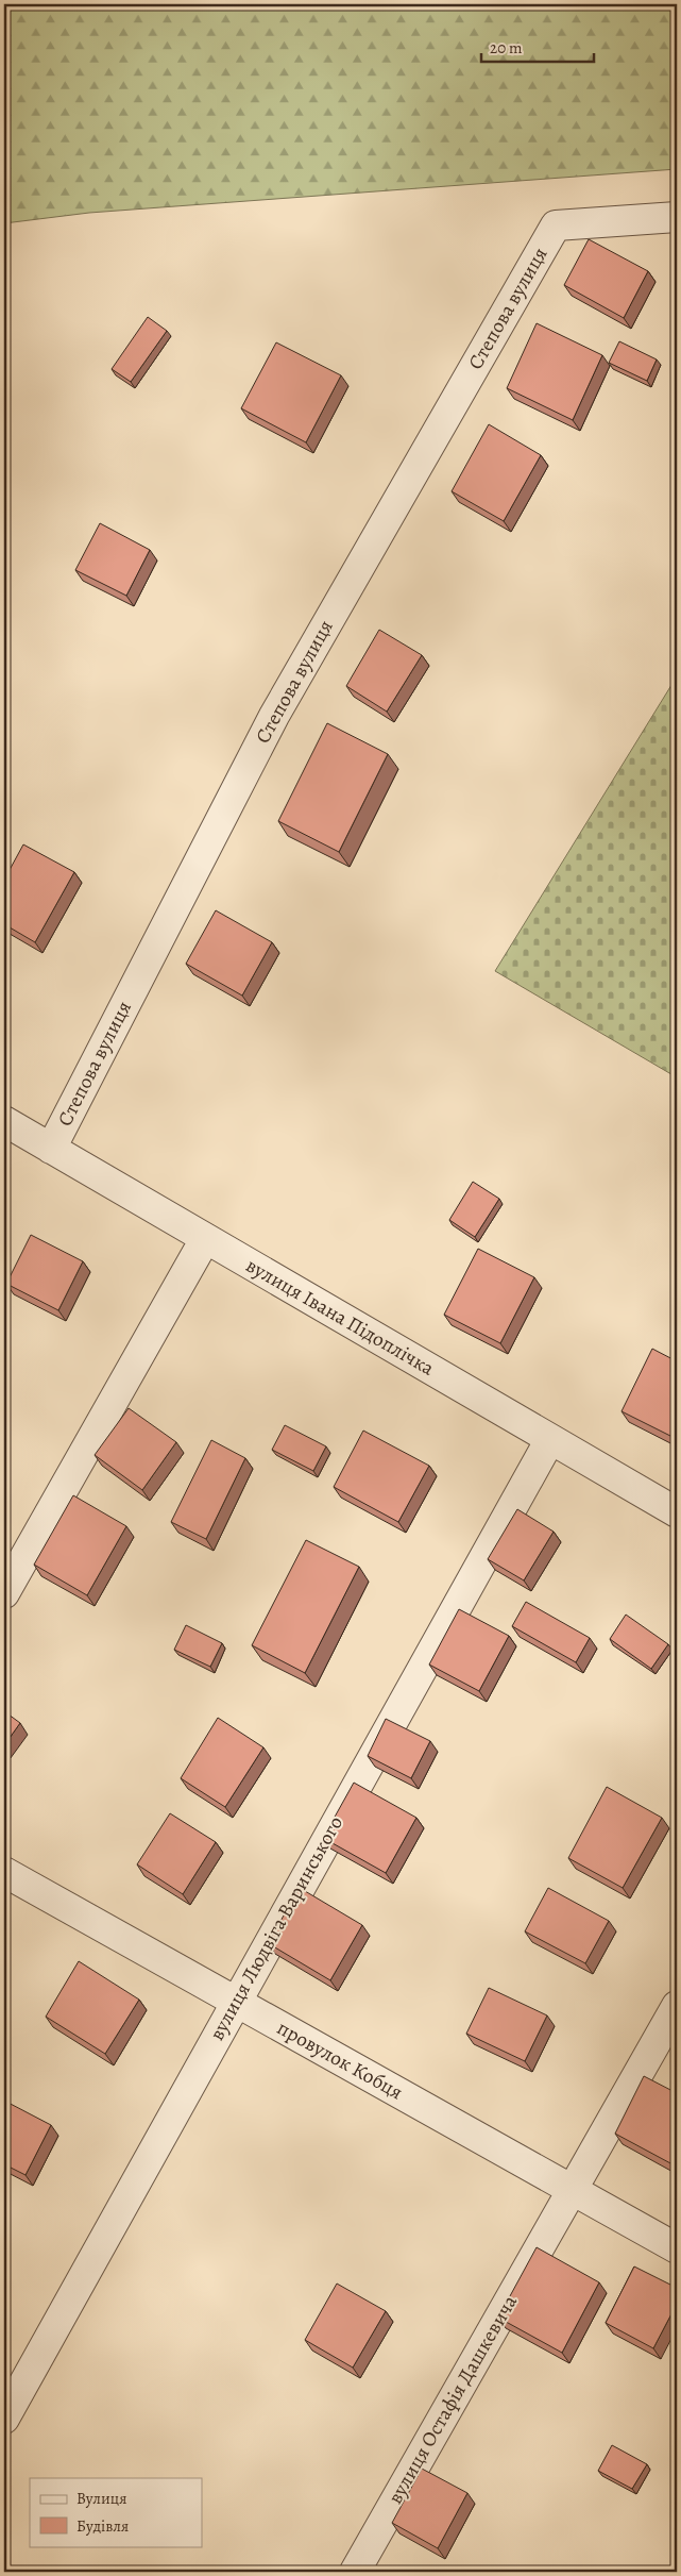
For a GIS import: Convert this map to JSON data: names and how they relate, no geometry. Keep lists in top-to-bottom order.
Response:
{
  "streets": {
    "street": [
      "Степова вулиця",
      "вулиця Івана Підоплічка",
      "вулиця Людвіга Варинського",
      "провулок Кобця",
      "вулиця Остафія Дашкевича"
    ]
  },
  "crossings": [
    ["Степова вулиця", "вулиця Івана Підоплічка"],
    ["вулиця Івана Підоплічка", "вулиця Людвіга Варинського"],
    ["вулиця Людвіга Варинського", "провулок Кобця"],
    ["провулок Кобця", "вулиця Остафія Дашкевича"]
  ],
  "legend": ["Вулиця", "Будівля"],
  "scale_bar": "20 m"
}
